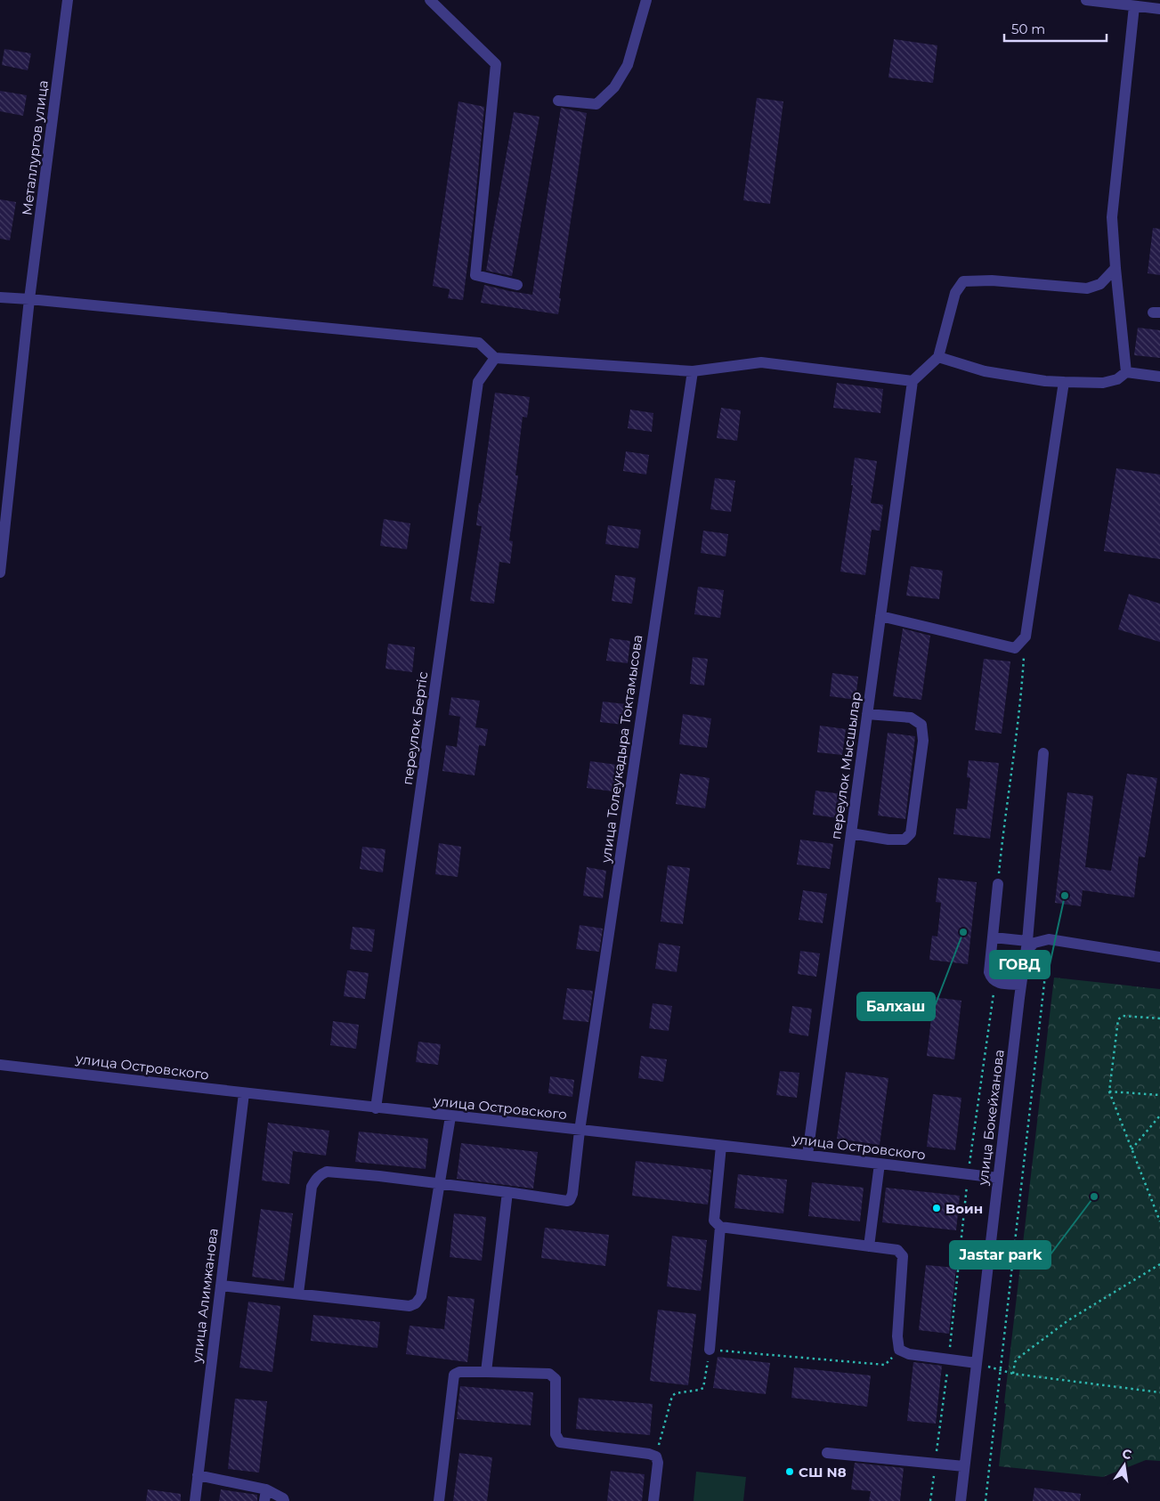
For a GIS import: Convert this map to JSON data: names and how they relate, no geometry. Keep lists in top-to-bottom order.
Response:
{
  "streets": {
    "street": [
      "Металлургов улица",
      "переулок Бертіс",
      "улица Толеукадыра Токтамысова",
      "переулок Мысшылар",
      "улица Островского",
      "улица Бокейханова",
      "улица Алимжанова"
    ]
  },
  "crossings": [
    ["переулок Бертіс", "улица Островского"],
    ["улица Толеукадыра Токтамысова", "улица Островского"],
    ["переулок Мысшылар", "улица Островского"],
    ["улица Островского", "улица Бокейханова"],
    ["улица Островского", "улица Алимжанова"]
  ],
  "places": [
    "ГОВД",
    "Балхаш",
    "Jastar park",
    "Воин",
    "СШ N8"
  ],
  "scale_bar": "50 m",
  "north": "top"
}
